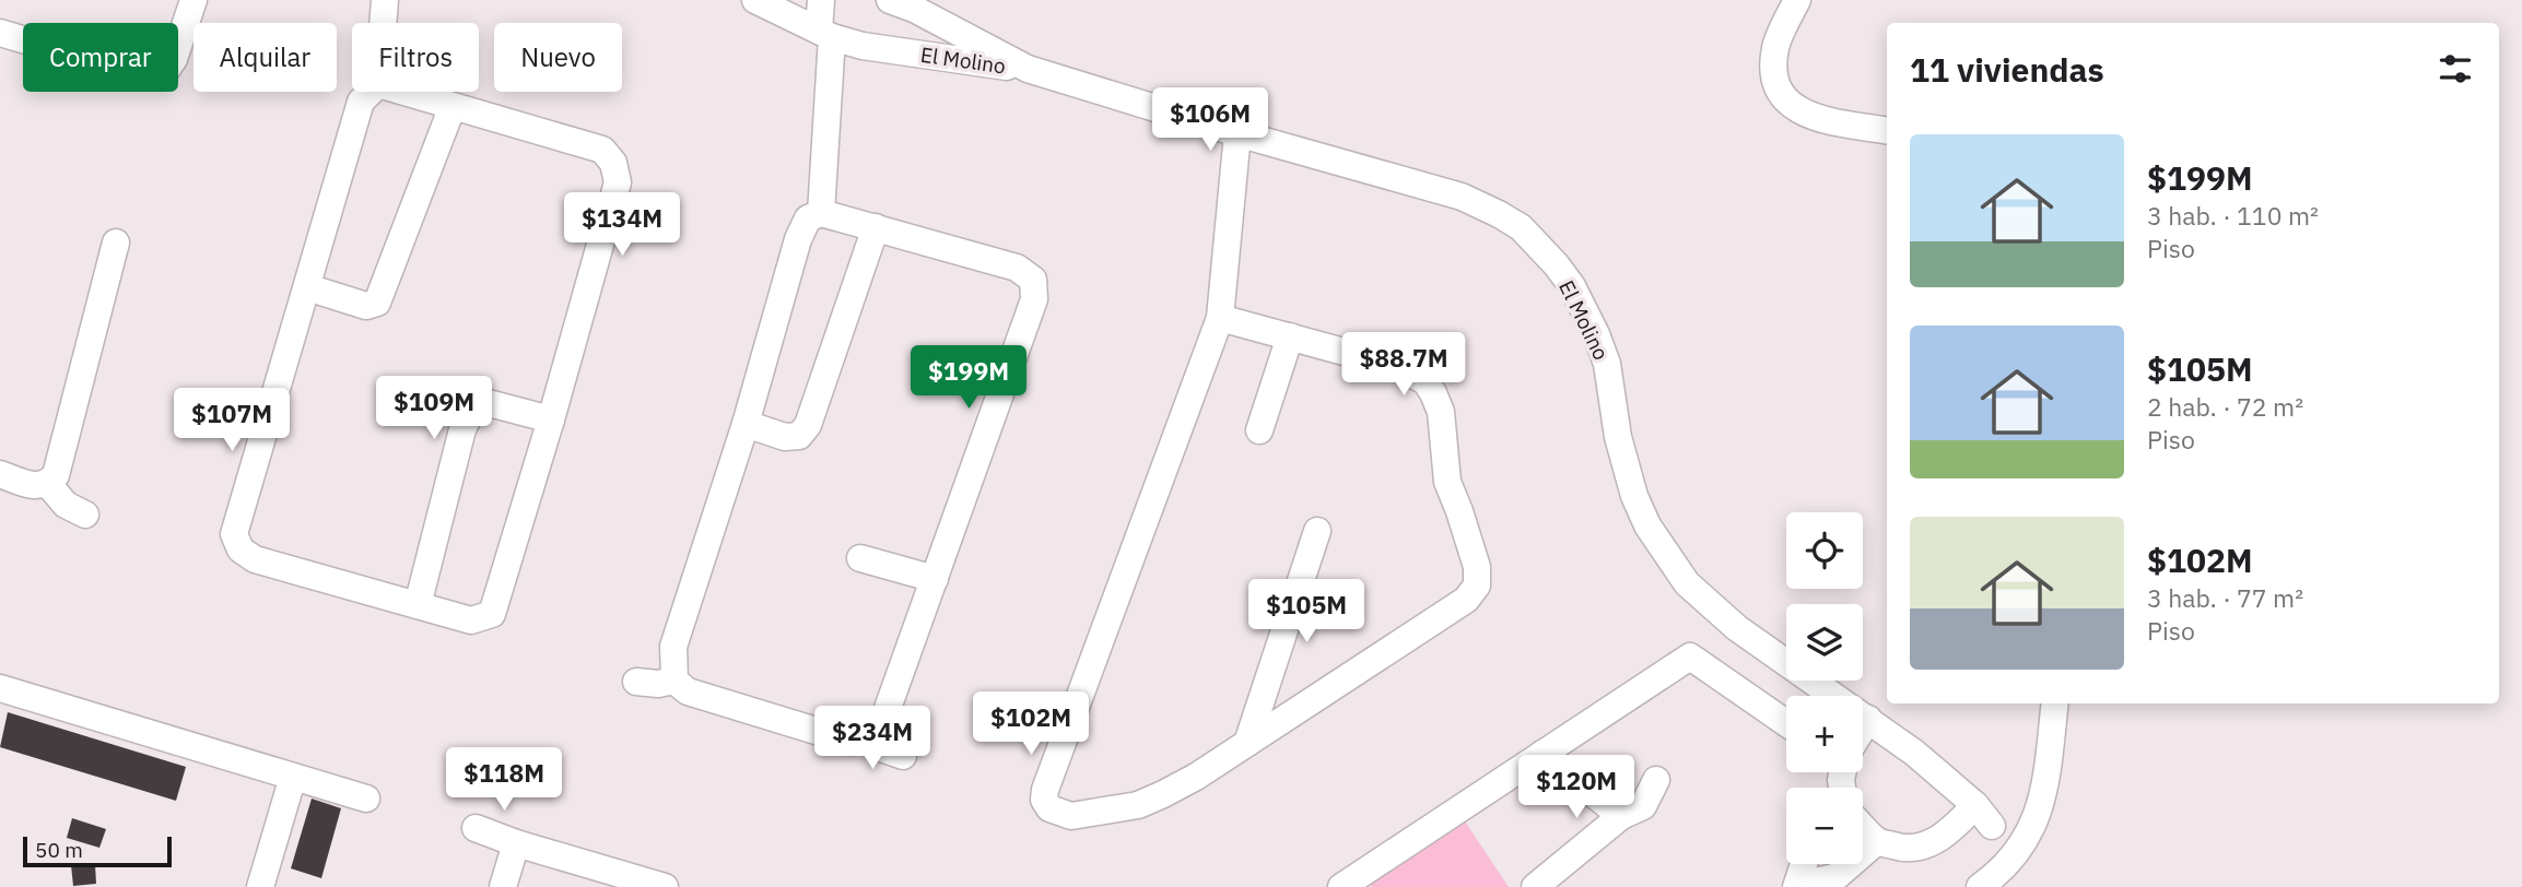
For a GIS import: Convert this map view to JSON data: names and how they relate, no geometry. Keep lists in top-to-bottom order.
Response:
{
  "streets": {
    "street": ["El Molino"]
  },
  "scale_bar": "50 m",
  "page": {
    "chip": [
      "Comprar",
      "Alquilar",
      "Filtros",
      "Nuevo"
    ],
    "heading": "11 viviendas",
    "price": [
      "$106M",
      "$134M",
      "$88.7M",
      "$199M",
      "$109M",
      "$107M",
      "$105M",
      "$102M",
      "$234M",
      "$118M",
      "$120M"
    ],
    "list": [
      {
        "name": "$199M",
        "note": "3 hab. · 110 m² · Piso"
      },
      {
        "name": "$105M",
        "note": "2 hab. · 72 m² · Piso"
      },
      {
        "name": "$102M",
        "note": "3 hab. · 77 m² · Piso"
      }
    ],
    "map_buttons": ["+", "−"],
    "scale": "50 m"
  }
}
